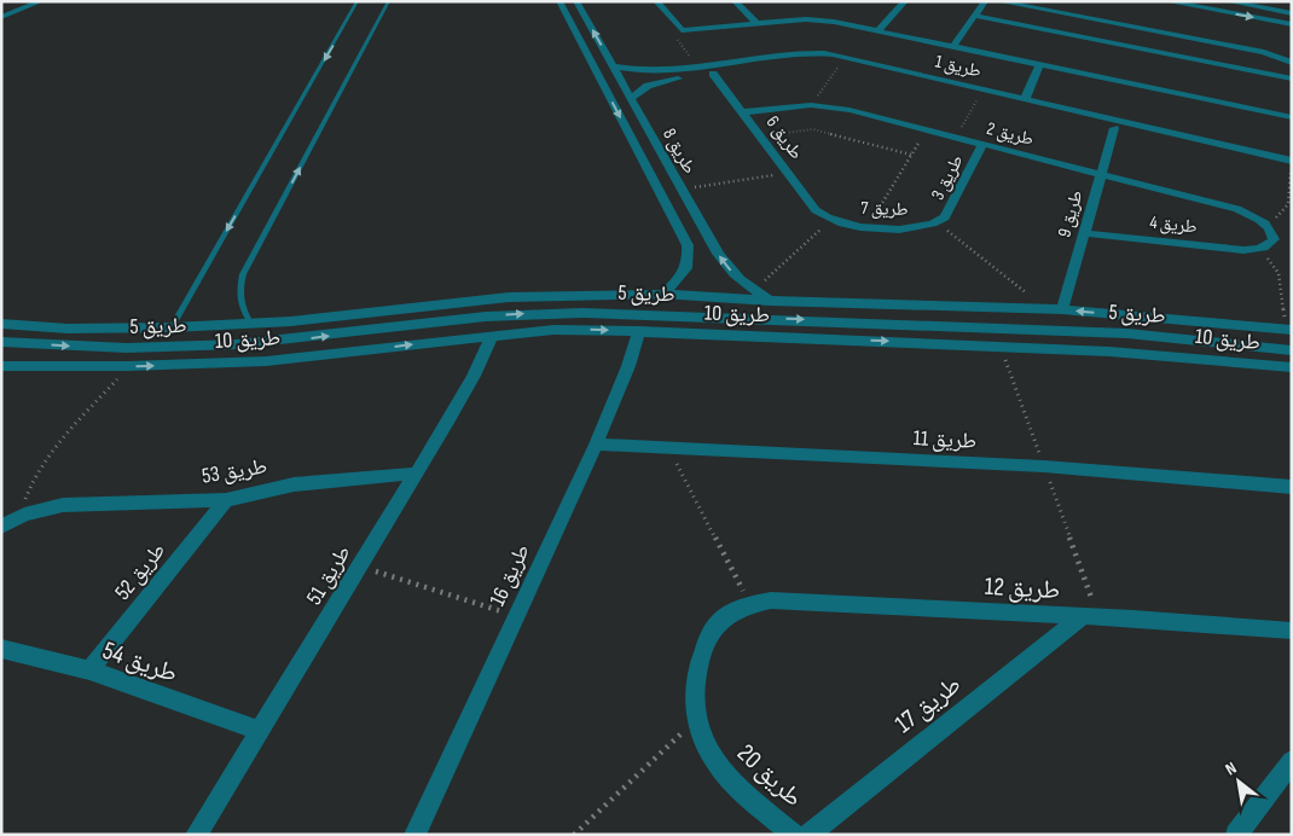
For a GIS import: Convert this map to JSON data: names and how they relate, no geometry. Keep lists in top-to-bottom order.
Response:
{
  "streets": {
    "street": [
      "طريق 1",
      "طريق 2",
      "طريق 6",
      "طريق 8",
      "طريق 3",
      "طريق 7",
      "طريق 9",
      "طريق 4",
      "طريق 5",
      "طريق 10",
      "طريق 11",
      "طريق 53",
      "طريق 52",
      "طريق 51",
      "طريق 16",
      "طريق 12",
      "طريق 54",
      "طريق 17",
      "طريق 20"
    ]
  },
  "crossings": [
    ["طريق 1", "طريق 6"],
    ["طريق 1", "طريق 8"],
    ["طريق 1", "طريق 9"],
    ["طريق 2", "طريق 6"],
    ["طريق 2", "طريق 3"],
    ["طريق 2", "طريق 9"],
    ["طريق 6", "طريق 7"],
    ["طريق 8", "طريق 5"],
    ["طريق 3", "طريق 7"],
    ["طريق 9", "طريق 4"],
    ["طريق 9", "طريق 5"],
    ["طريق 10", "طريق 51"],
    ["طريق 10", "طريق 16"],
    ["طريق 11", "طريق 16"],
    ["طريق 53", "طريق 52"],
    ["طريق 53", "طريق 51"],
    ["طريق 52", "طريق 54"],
    ["طريق 51", "طريق 54"],
    ["طريق 12", "طريق 17"],
    ["طريق 12", "طريق 20"]
  ],
  "one_way": ["طريق 10"],
  "north": "top left"
}
